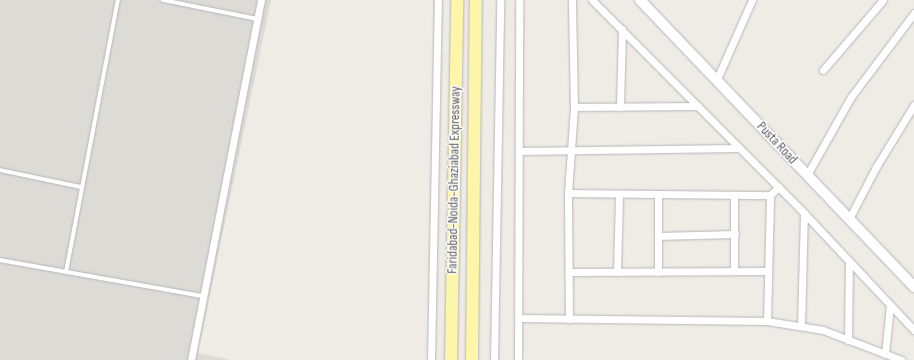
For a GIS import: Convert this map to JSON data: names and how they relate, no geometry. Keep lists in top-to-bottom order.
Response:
{
  "streets": {
    "main road": ["Faridabad-Noida-Ghaziabad Expressway"],
    "street": ["Pusta Road"]
  }
}
